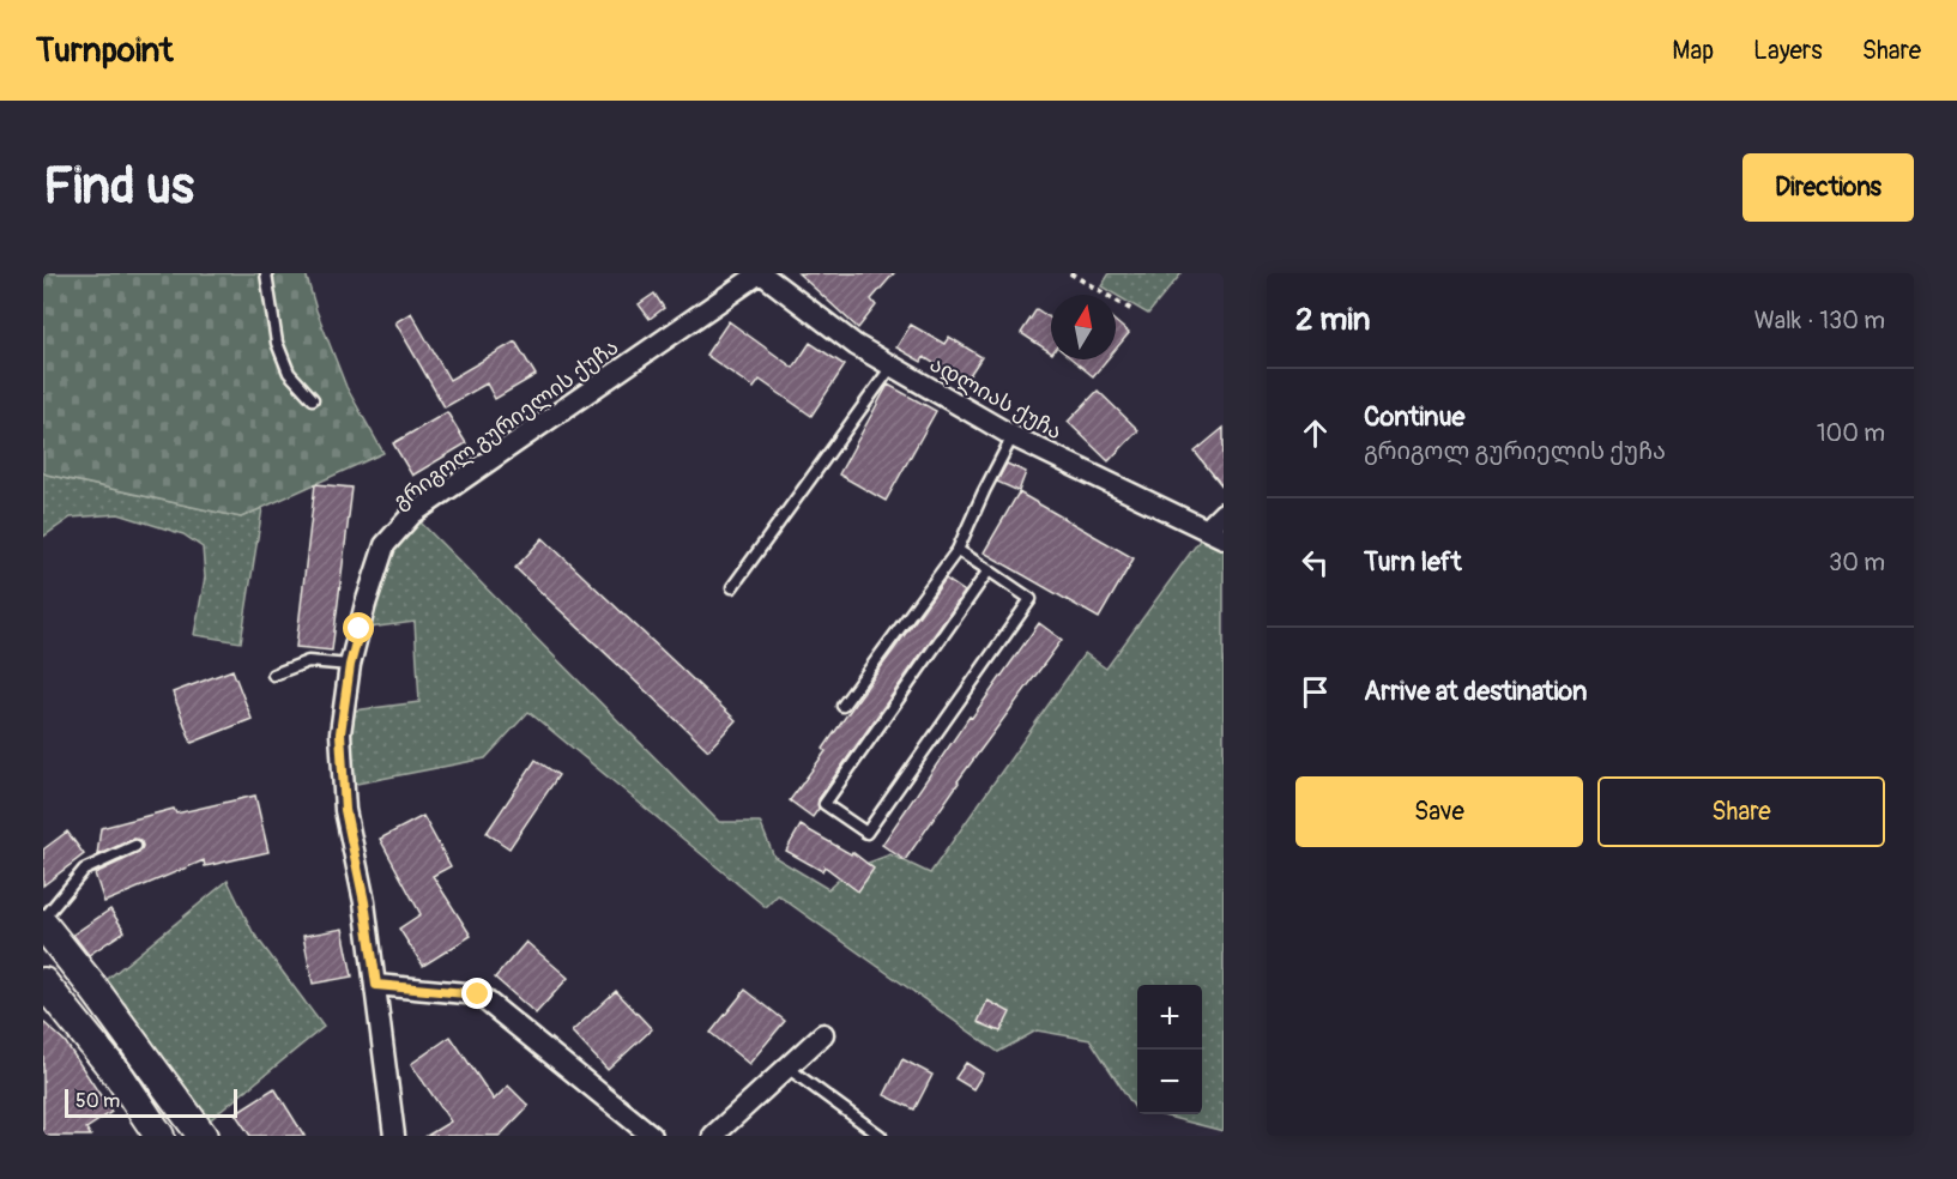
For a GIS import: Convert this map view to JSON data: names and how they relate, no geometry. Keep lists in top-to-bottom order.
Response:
{
  "streets": {
    "street": ["ადლიას ქუჩა", "გრიგოლ გურიელის ქუჩა"]
  },
  "crossings": [
    ["ადლიას ქუჩა", "გრიგოლ გურიელის ქუჩა"]
  ],
  "scale_bar": "50 m",
  "north": "top",
  "page": {
    "header": "Turnpoint",
    "nav": ["Map", "Layers", "Share"],
    "buttons": [
      "Directions",
      ["Save", "Share"]
    ],
    "title": "Find us",
    "heading": ["2 min", "Walk · 130 m"],
    "list": [
      ["Continue", "გრიგოლ გურიელის ქუჩა", "100 m"],
      ["Turn left", "30 m"],
      "Arrive at destination"
    ],
    "map_buttons": ["+", "−"],
    "scale": "50 m"
  }
}
